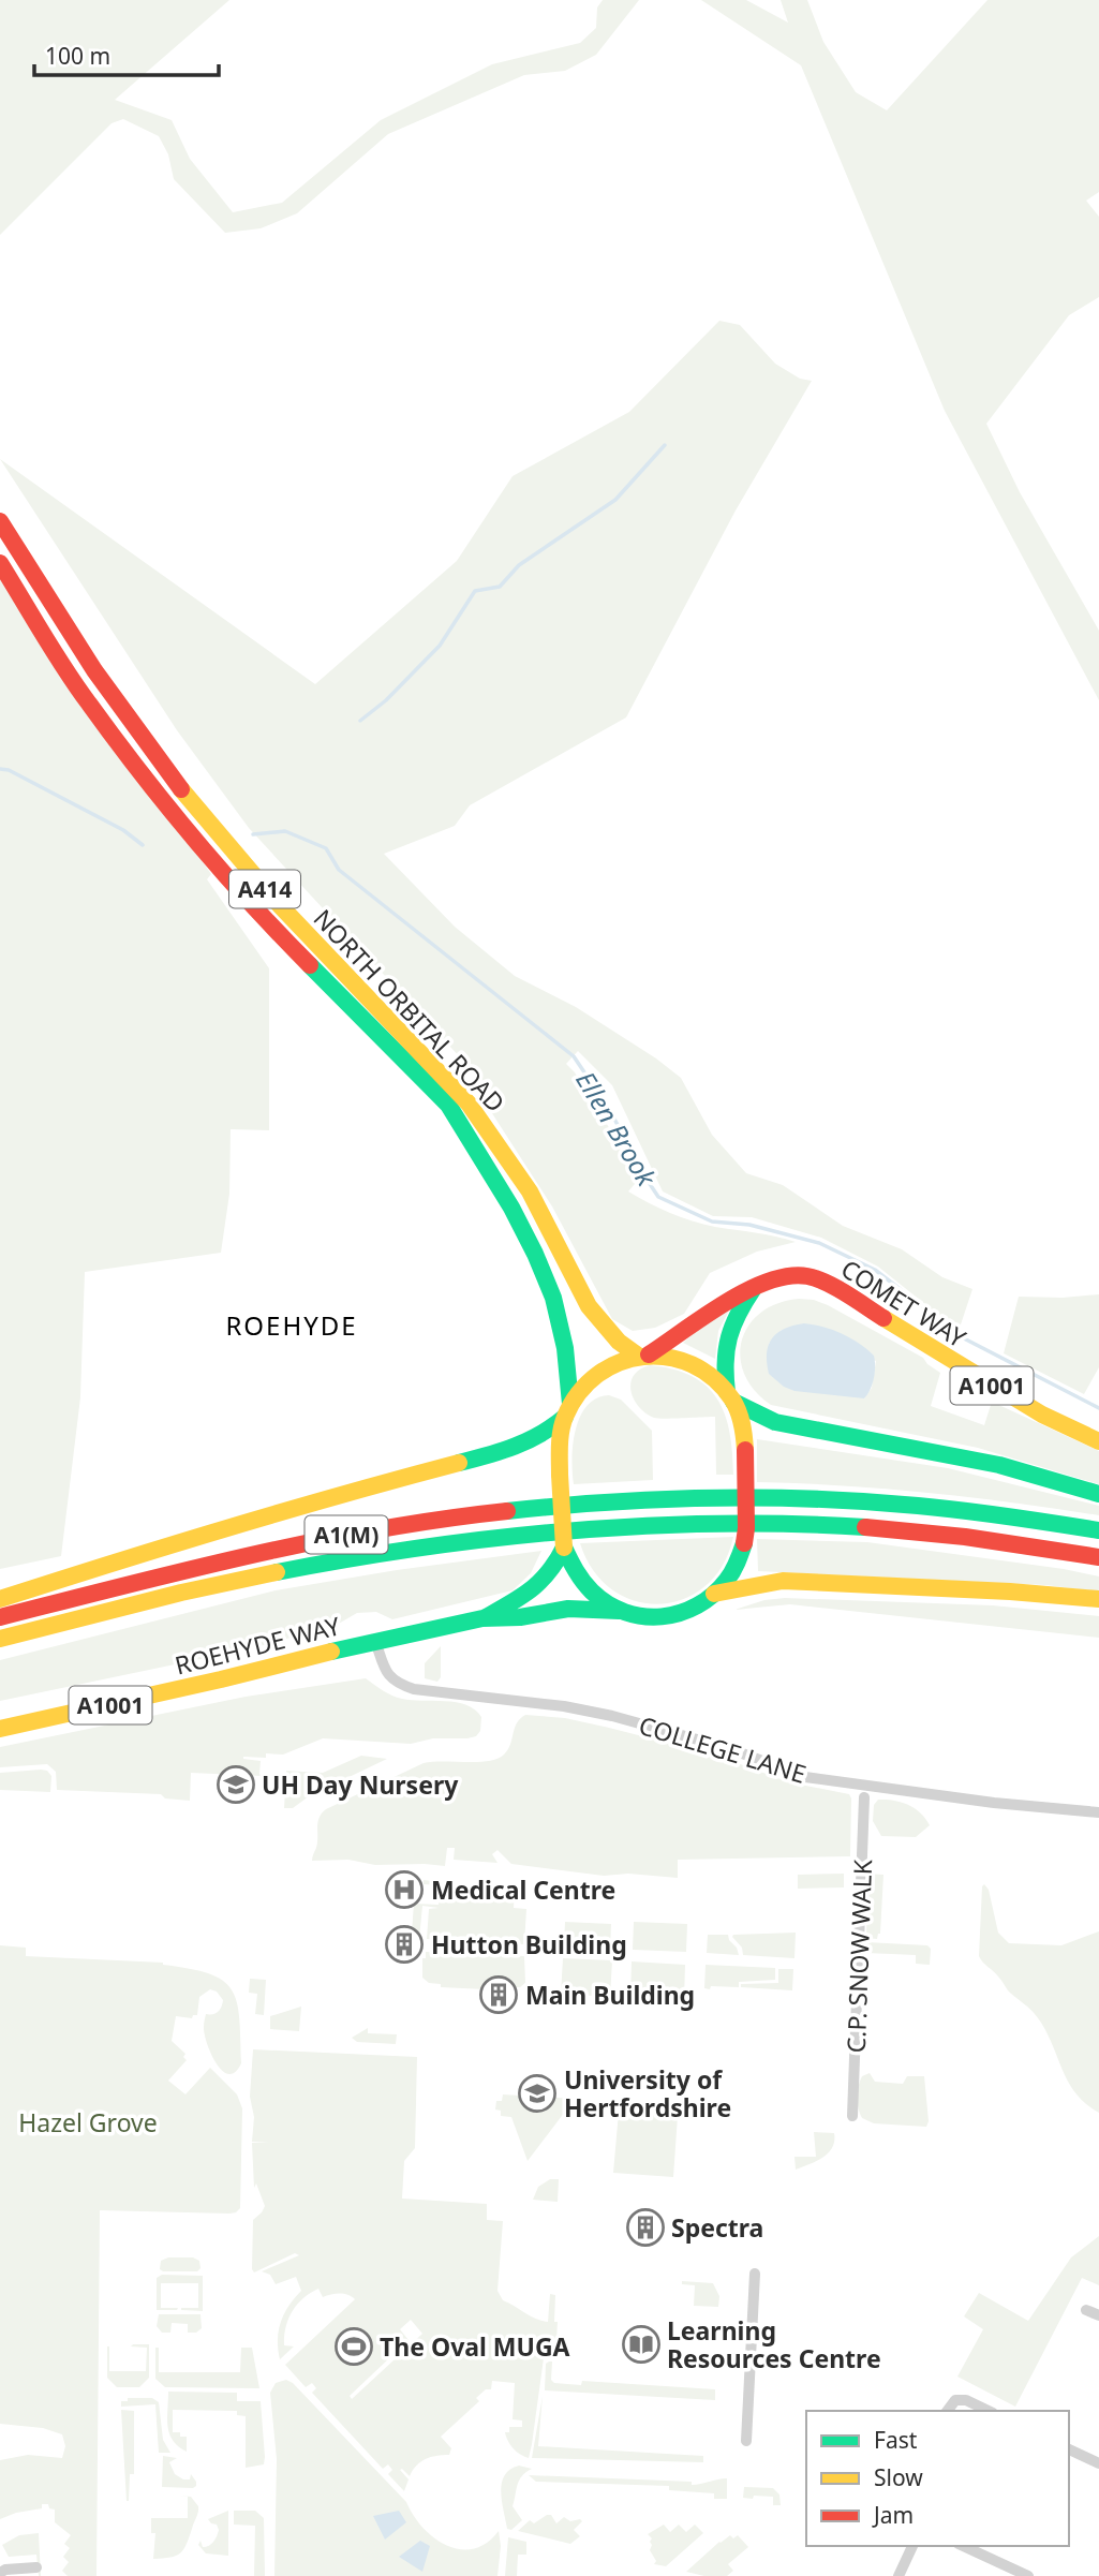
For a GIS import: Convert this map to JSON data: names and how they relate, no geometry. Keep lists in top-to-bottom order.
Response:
{
  "streets": {
    "main road": [
      "A414",
      "NORTH ORBITAL ROAD",
      "COMET WAY",
      "A1001",
      "A1(M)",
      "ROEHYDE WAY"
    ],
    "street": ["COLLEGE LANE", "C.P. SNOW WALK"]
  },
  "crossings": [
    ["NORTH ORBITAL ROAD", "COMET WAY"],
    ["NORTH ORBITAL ROAD", "ROEHYDE WAY"],
    ["COMET WAY", "ROEHYDE WAY"],
    ["ROEHYDE WAY", "COLLEGE LANE"]
  ],
  "districts": ["ROEHYDE"],
  "water": ["Ellen Brook"],
  "parks": ["Hazel Grove"],
  "places": {
    "school or university": ["UH Day Nursery", "University of Hertfordshire"],
    "hospital": ["Medical Centre"],
    "building": ["Hutton Building", "Main Building", "Spectra"],
    "library": ["Learning Resources Centre"],
    "sports": ["The Oval MUGA"]
  },
  "legend": ["Fast", "Slow", "Jam"],
  "scale_bar": "100 m"
}
